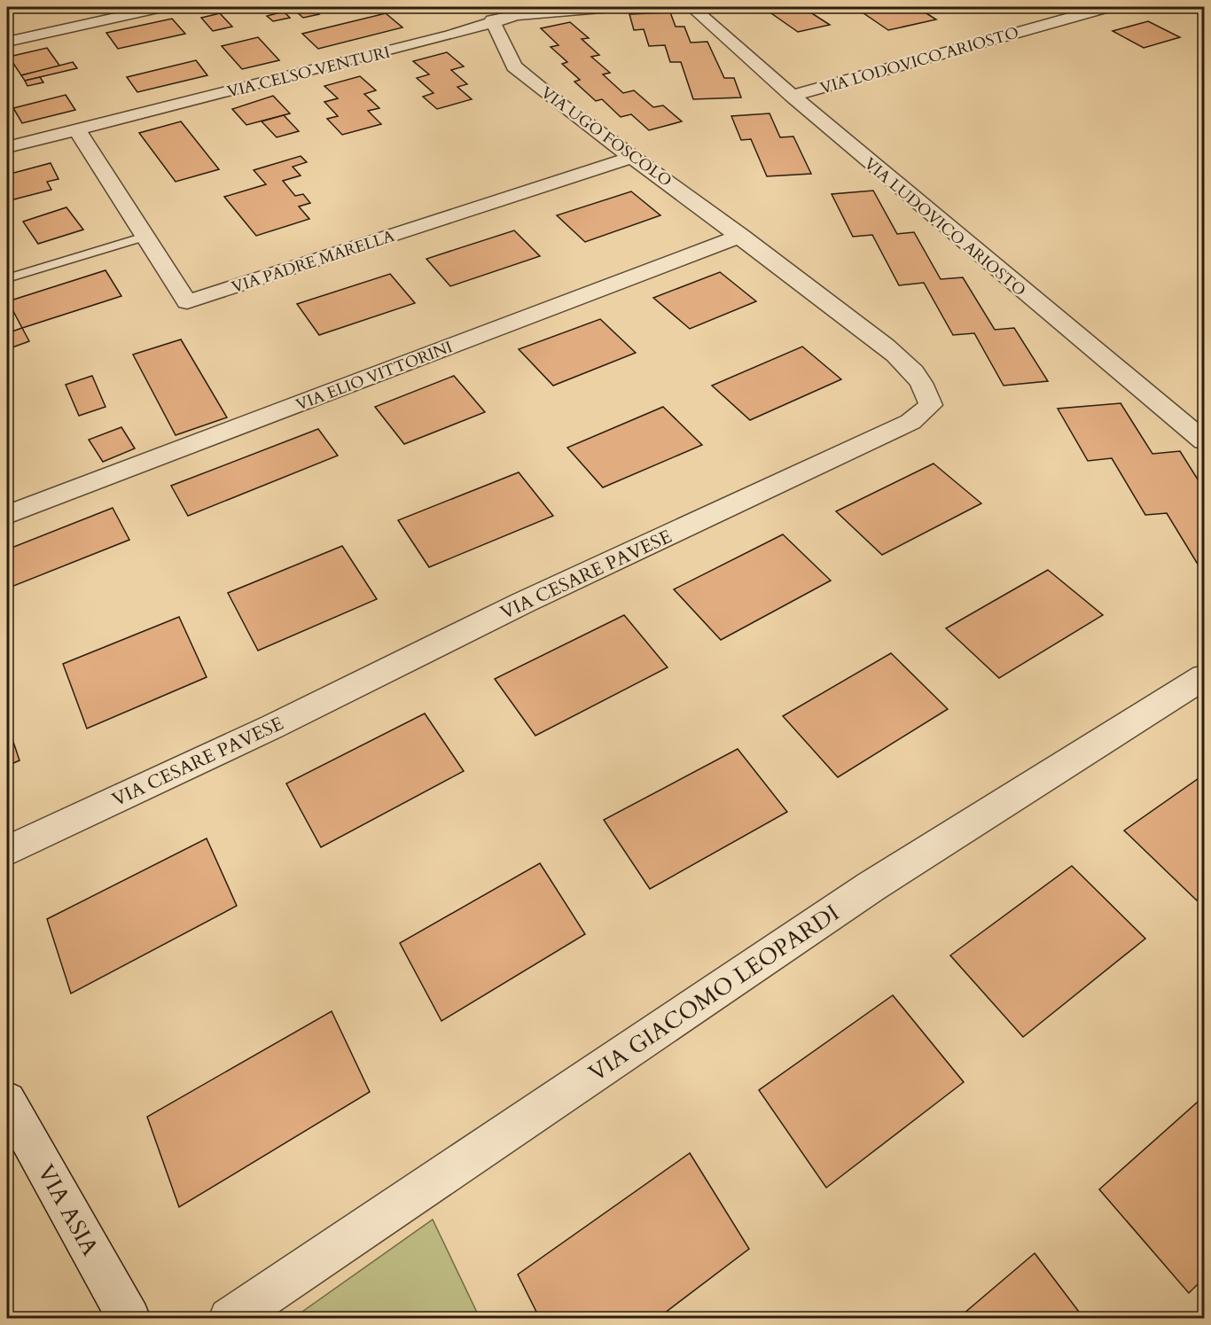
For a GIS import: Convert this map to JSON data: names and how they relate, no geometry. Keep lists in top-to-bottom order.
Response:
{
  "streets": {
    "street": [
      "VIA LODOVICO ARIOSTO",
      "VIA CELSO VENTURI",
      "VIA UGO FOSCOLO",
      "VIA LUDOVICO ARIOSTO",
      "VIA PADRE MARELLA",
      "VIA ELIO VITTORINI",
      "VIA CESARE PAVESE",
      "VIA GIACOMO LEOPARDI",
      "VIA ASIA"
    ]
  },
  "crossings": [
    ["VIA LODOVICO ARIOSTO", "VIA LUDOVICO ARIOSTO"],
    ["VIA CELSO VENTURI", "VIA UGO FOSCOLO"],
    ["VIA CELSO VENTURI", "VIA PADRE MARELLA"],
    ["VIA UGO FOSCOLO", "VIA PADRE MARELLA"],
    ["VIA UGO FOSCOLO", "VIA ELIO VITTORINI"],
    ["VIA UGO FOSCOLO", "VIA CESARE PAVESE"],
    ["VIA ELIO VITTORINI", "VIA CESARE PAVESE"]
  ]
}
